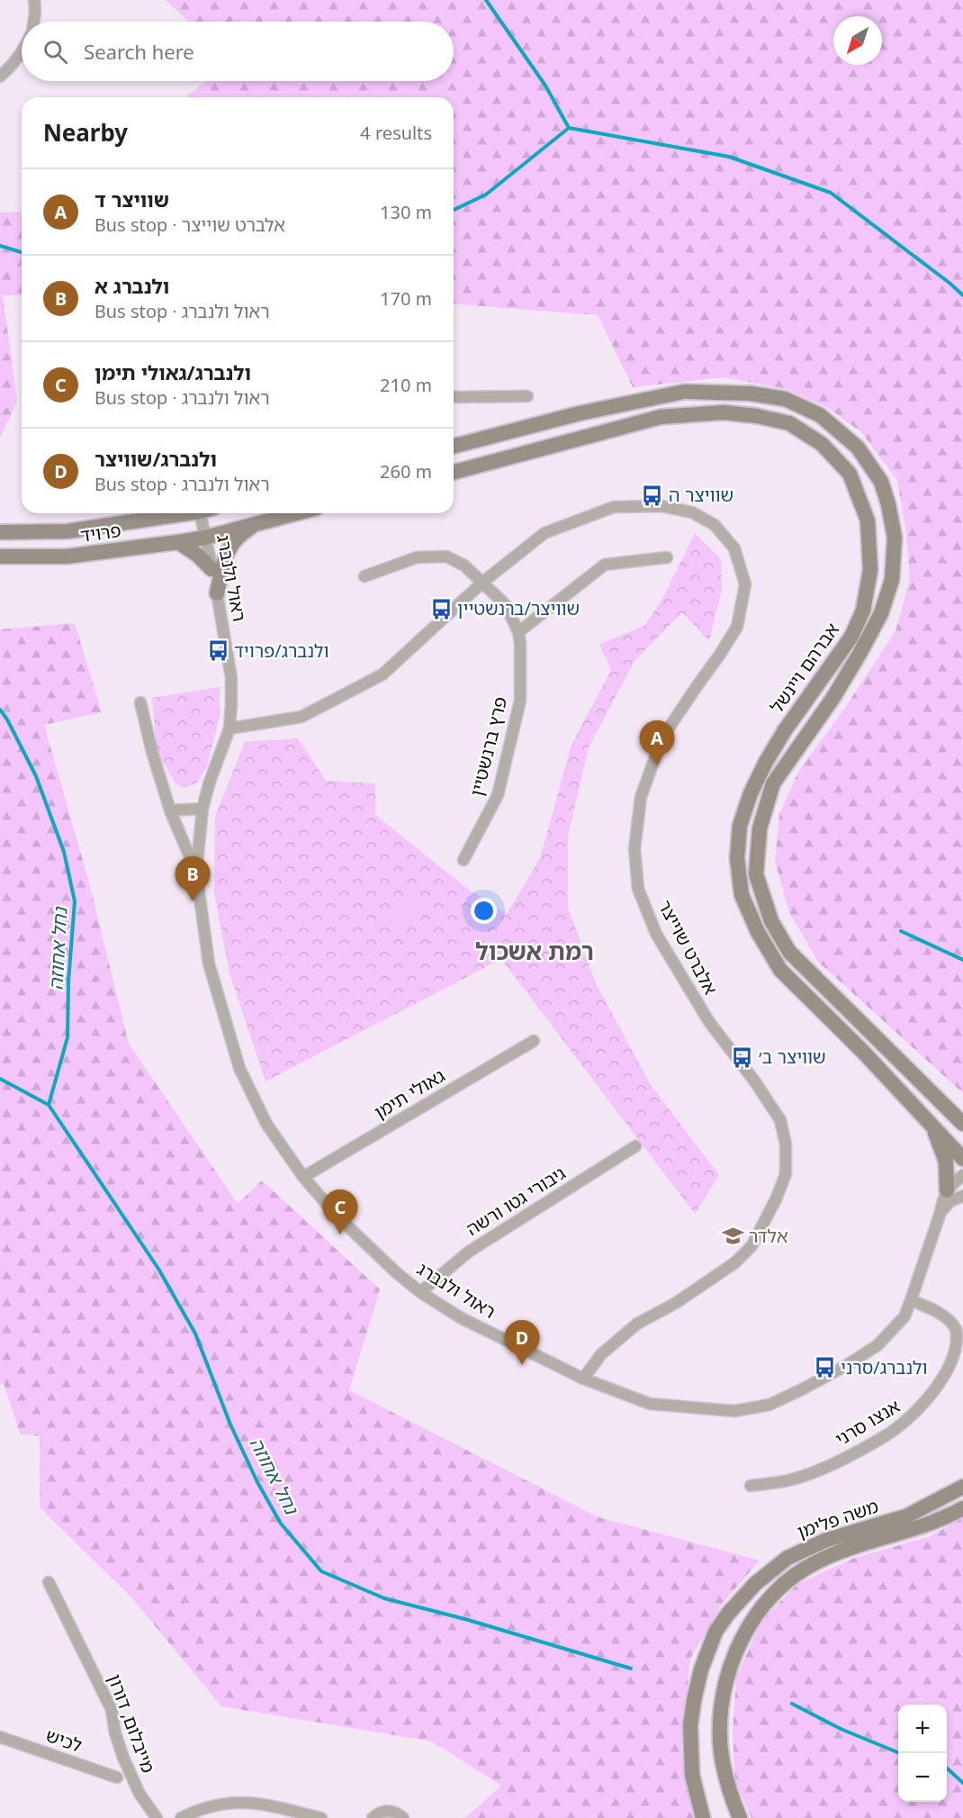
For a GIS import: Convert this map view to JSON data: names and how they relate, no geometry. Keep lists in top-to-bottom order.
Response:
{
  "streets": {
    "main road": ["פרויד", "אברהם ויינשל", "משה פלימן"],
    "street": [
      "ראול ולנברג",
      "פרץ ברנשטיין",
      "אלברט שוייצר",
      "גאולי תימן",
      "גיבורי גטו ורשה",
      "אנצו סרני",
      "מייבלום, דורון",
      "לכיש"
    ]
  },
  "crossings": [
    ["פרויד", "ראול ולנברג"],
    ["ראול ולנברג", "אלברט שוייצר"],
    ["ראול ולנברג", "גאולי תימן"],
    ["ראול ולנברג", "גיבורי גטו ורשה"],
    ["ראול ולנברג", "אנצו סרני"],
    ["פרץ ברנשטיין", "אלברט שוייצר"]
  ],
  "districts": ["רמת אשכול"],
  "water": ["נחל אחוזה"],
  "places": {
    "bus stop": [
      "שוויצר ה",
      "שוויצר/ברנשטיין",
      "ולנברג/פרויד",
      "שוויצר ב׳",
      "ולנברג/סרני"
    ],
    "school or university": ["אלדר"]
  },
  "north": "bottom left",
  "page": {
    "search": "Search here",
    "heading": ["Nearby", "4 results"],
    "list": [
      {
        "mark": "A",
        "name": "שוויצר ד",
        "note": "Bus stop · אלברט שוייצר",
        "value": "130 m"
      },
      {
        "mark": "B",
        "name": "ולנברג א",
        "note": "Bus stop · ראול ולנברג",
        "value": "170 m"
      },
      {
        "mark": "C",
        "name": "ולנברג/גאולי תימן",
        "note": "Bus stop · ראול ולנברג",
        "value": "210 m"
      },
      {
        "mark": "D",
        "name": "ולנברג/שוויצר",
        "note": "Bus stop · ראול ולנברג",
        "value": "260 m"
      }
    ],
    "pins": [
      "A",
      "B",
      "C",
      "D"
    ],
    "map_buttons": ["+", "−"]
  }
}
